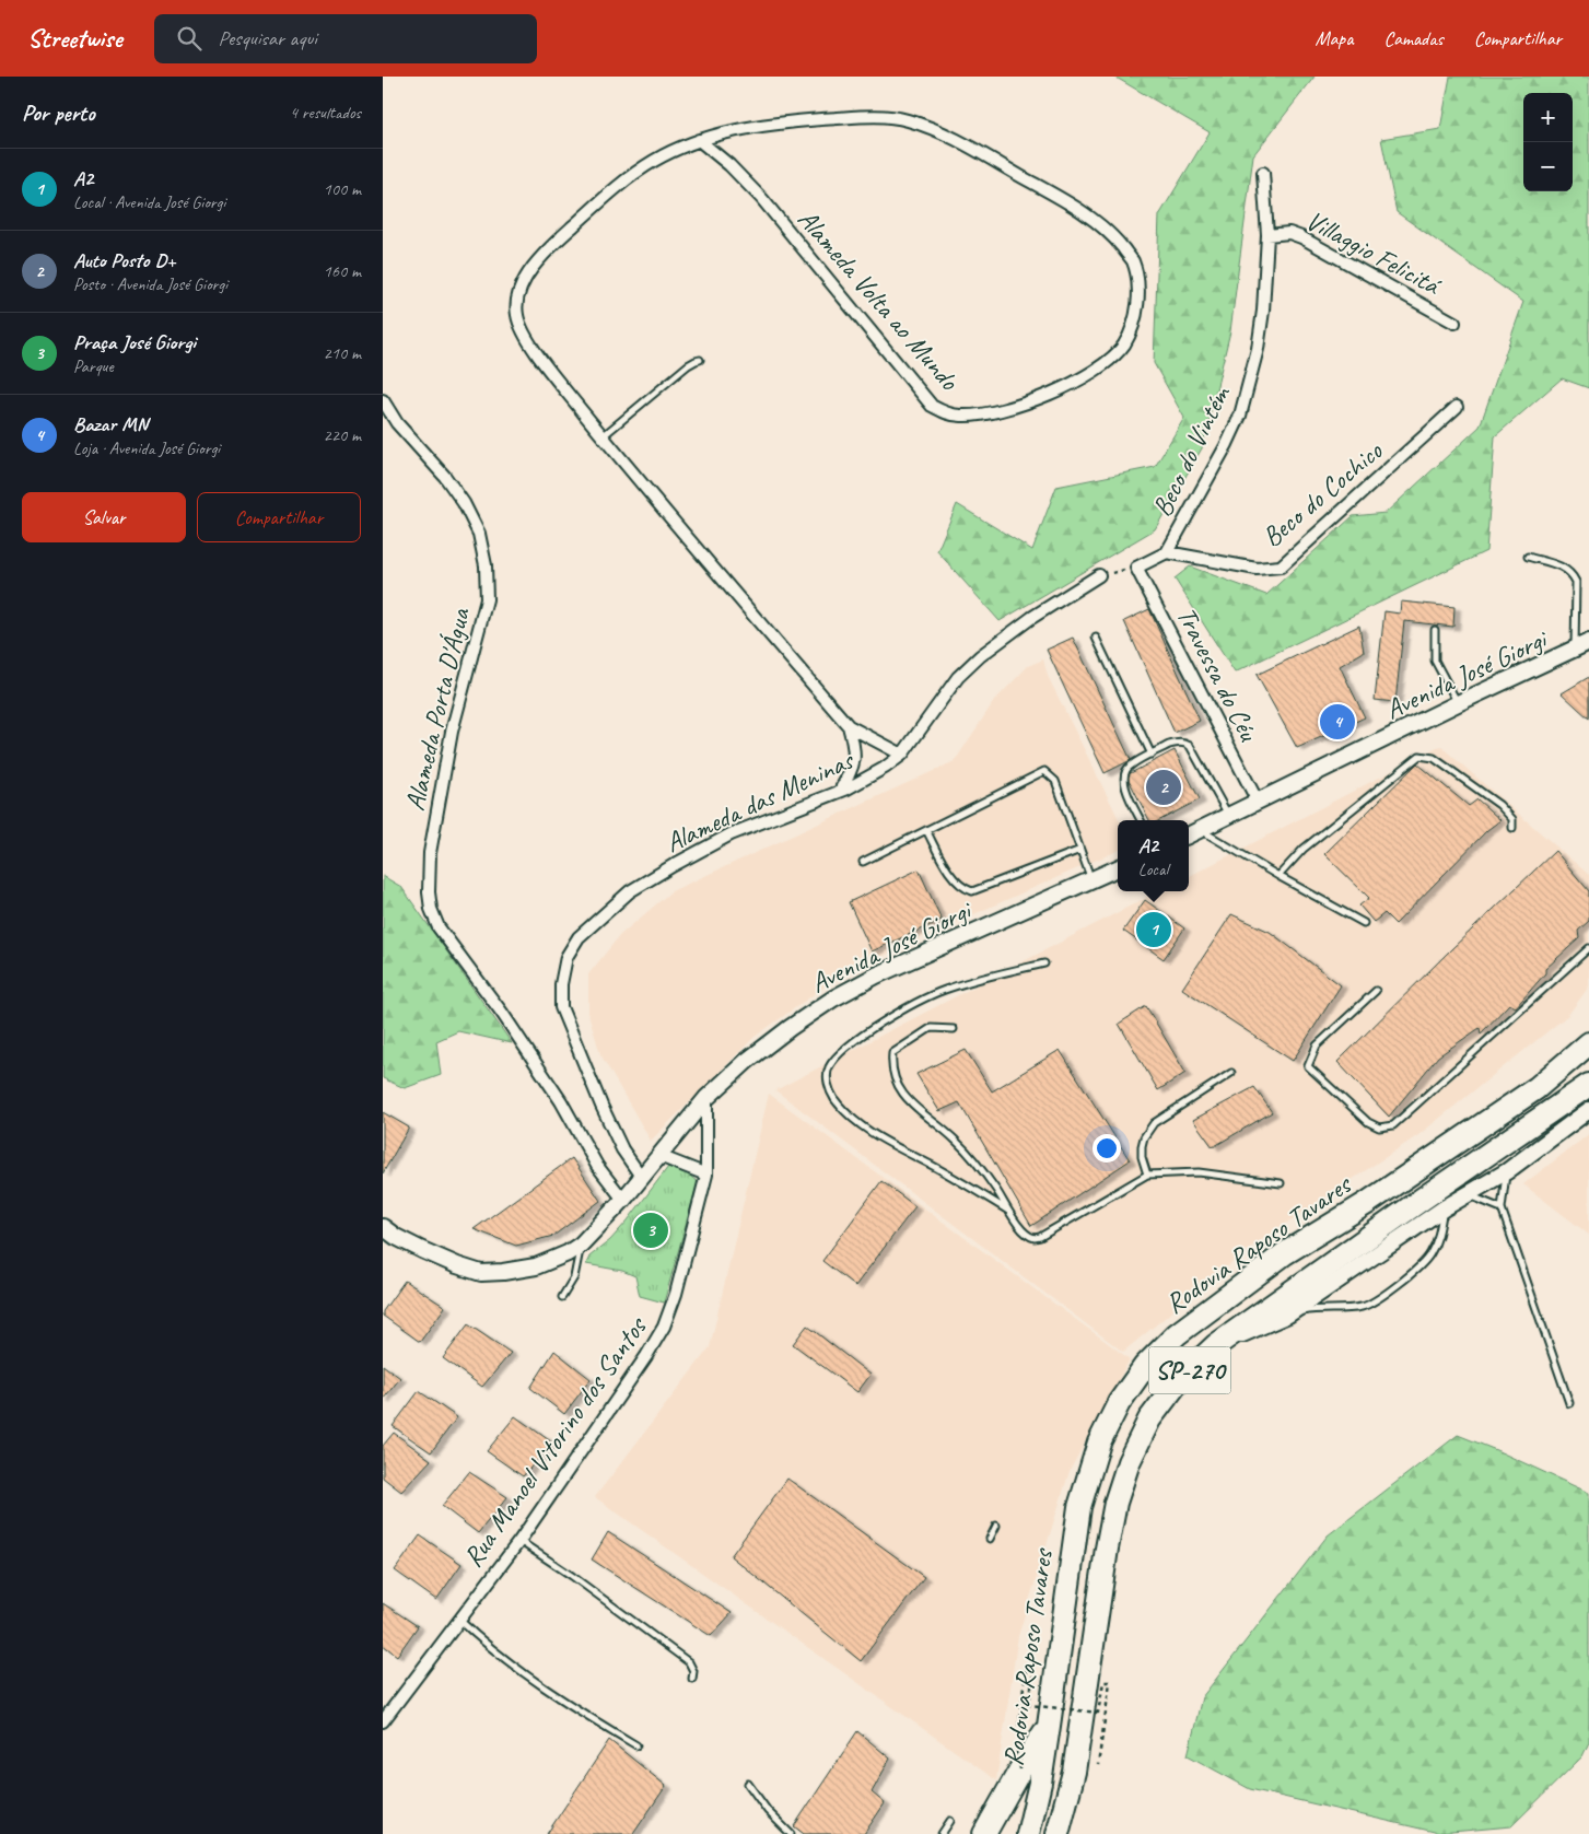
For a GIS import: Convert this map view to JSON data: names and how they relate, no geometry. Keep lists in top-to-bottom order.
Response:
{
  "streets": {
    "highway": ["Rodovia Raposo Tavares", "SP-270"],
    "street": [
      "Villaggio Felicitá",
      "Alameda Volta ao Mundo",
      "Beco do Vintém",
      "Beco do Cochico",
      "Travessa do Céu",
      "Avenida José Giorgi",
      "Alameda Porta D'Água",
      "Alameda das Meninas",
      "Rua Manoel Vitorino dos Santos"
    ]
  },
  "crossings": [
    ["Villaggio Felicitá", "Beco do Vintém"],
    ["Alameda Volta ao Mundo", "Alameda das Meninas"],
    ["Beco do Vintém", "Beco do Cochico"],
    ["Beco do Vintém", "Travessa do Céu"],
    ["Travessa do Céu", "Avenida José Giorgi"],
    ["Avenida José Giorgi", "Alameda Porta D'Água"],
    ["Avenida José Giorgi", "Alameda das Meninas"],
    ["Avenida José Giorgi", "Rua Manoel Vitorino dos Santos"]
  ],
  "page": {
    "header": "Streetwise",
    "search": "Pesquisar aqui",
    "nav": ["Mapa", "Camadas", "Compartilhar"],
    "heading": ["Por perto", "4 resultados"],
    "map_buttons": ["+", "−"],
    "list": [
      {
        "mark": "1",
        "name": "A2",
        "note": "Local · Avenida José Giorgi",
        "value": "100 m"
      },
      {
        "mark": "2",
        "name": "Auto Posto D+",
        "note": "Posto · Avenida José Giorgi",
        "value": "160 m"
      },
      {
        "mark": "3",
        "name": "Praça José Giorgi",
        "note": "Parque",
        "value": "210 m"
      },
      {
        "mark": "4",
        "name": "Bazar MN",
        "note": "Loja · Avenida José Giorgi",
        "value": "220 m"
      }
    ],
    "buttons": ["Salvar", "Compartilhar"],
    "pins": [
      "4",
      "2",
      "1",
      "3"
    ],
    "popup": ["A2", "Local"]
  }
}
